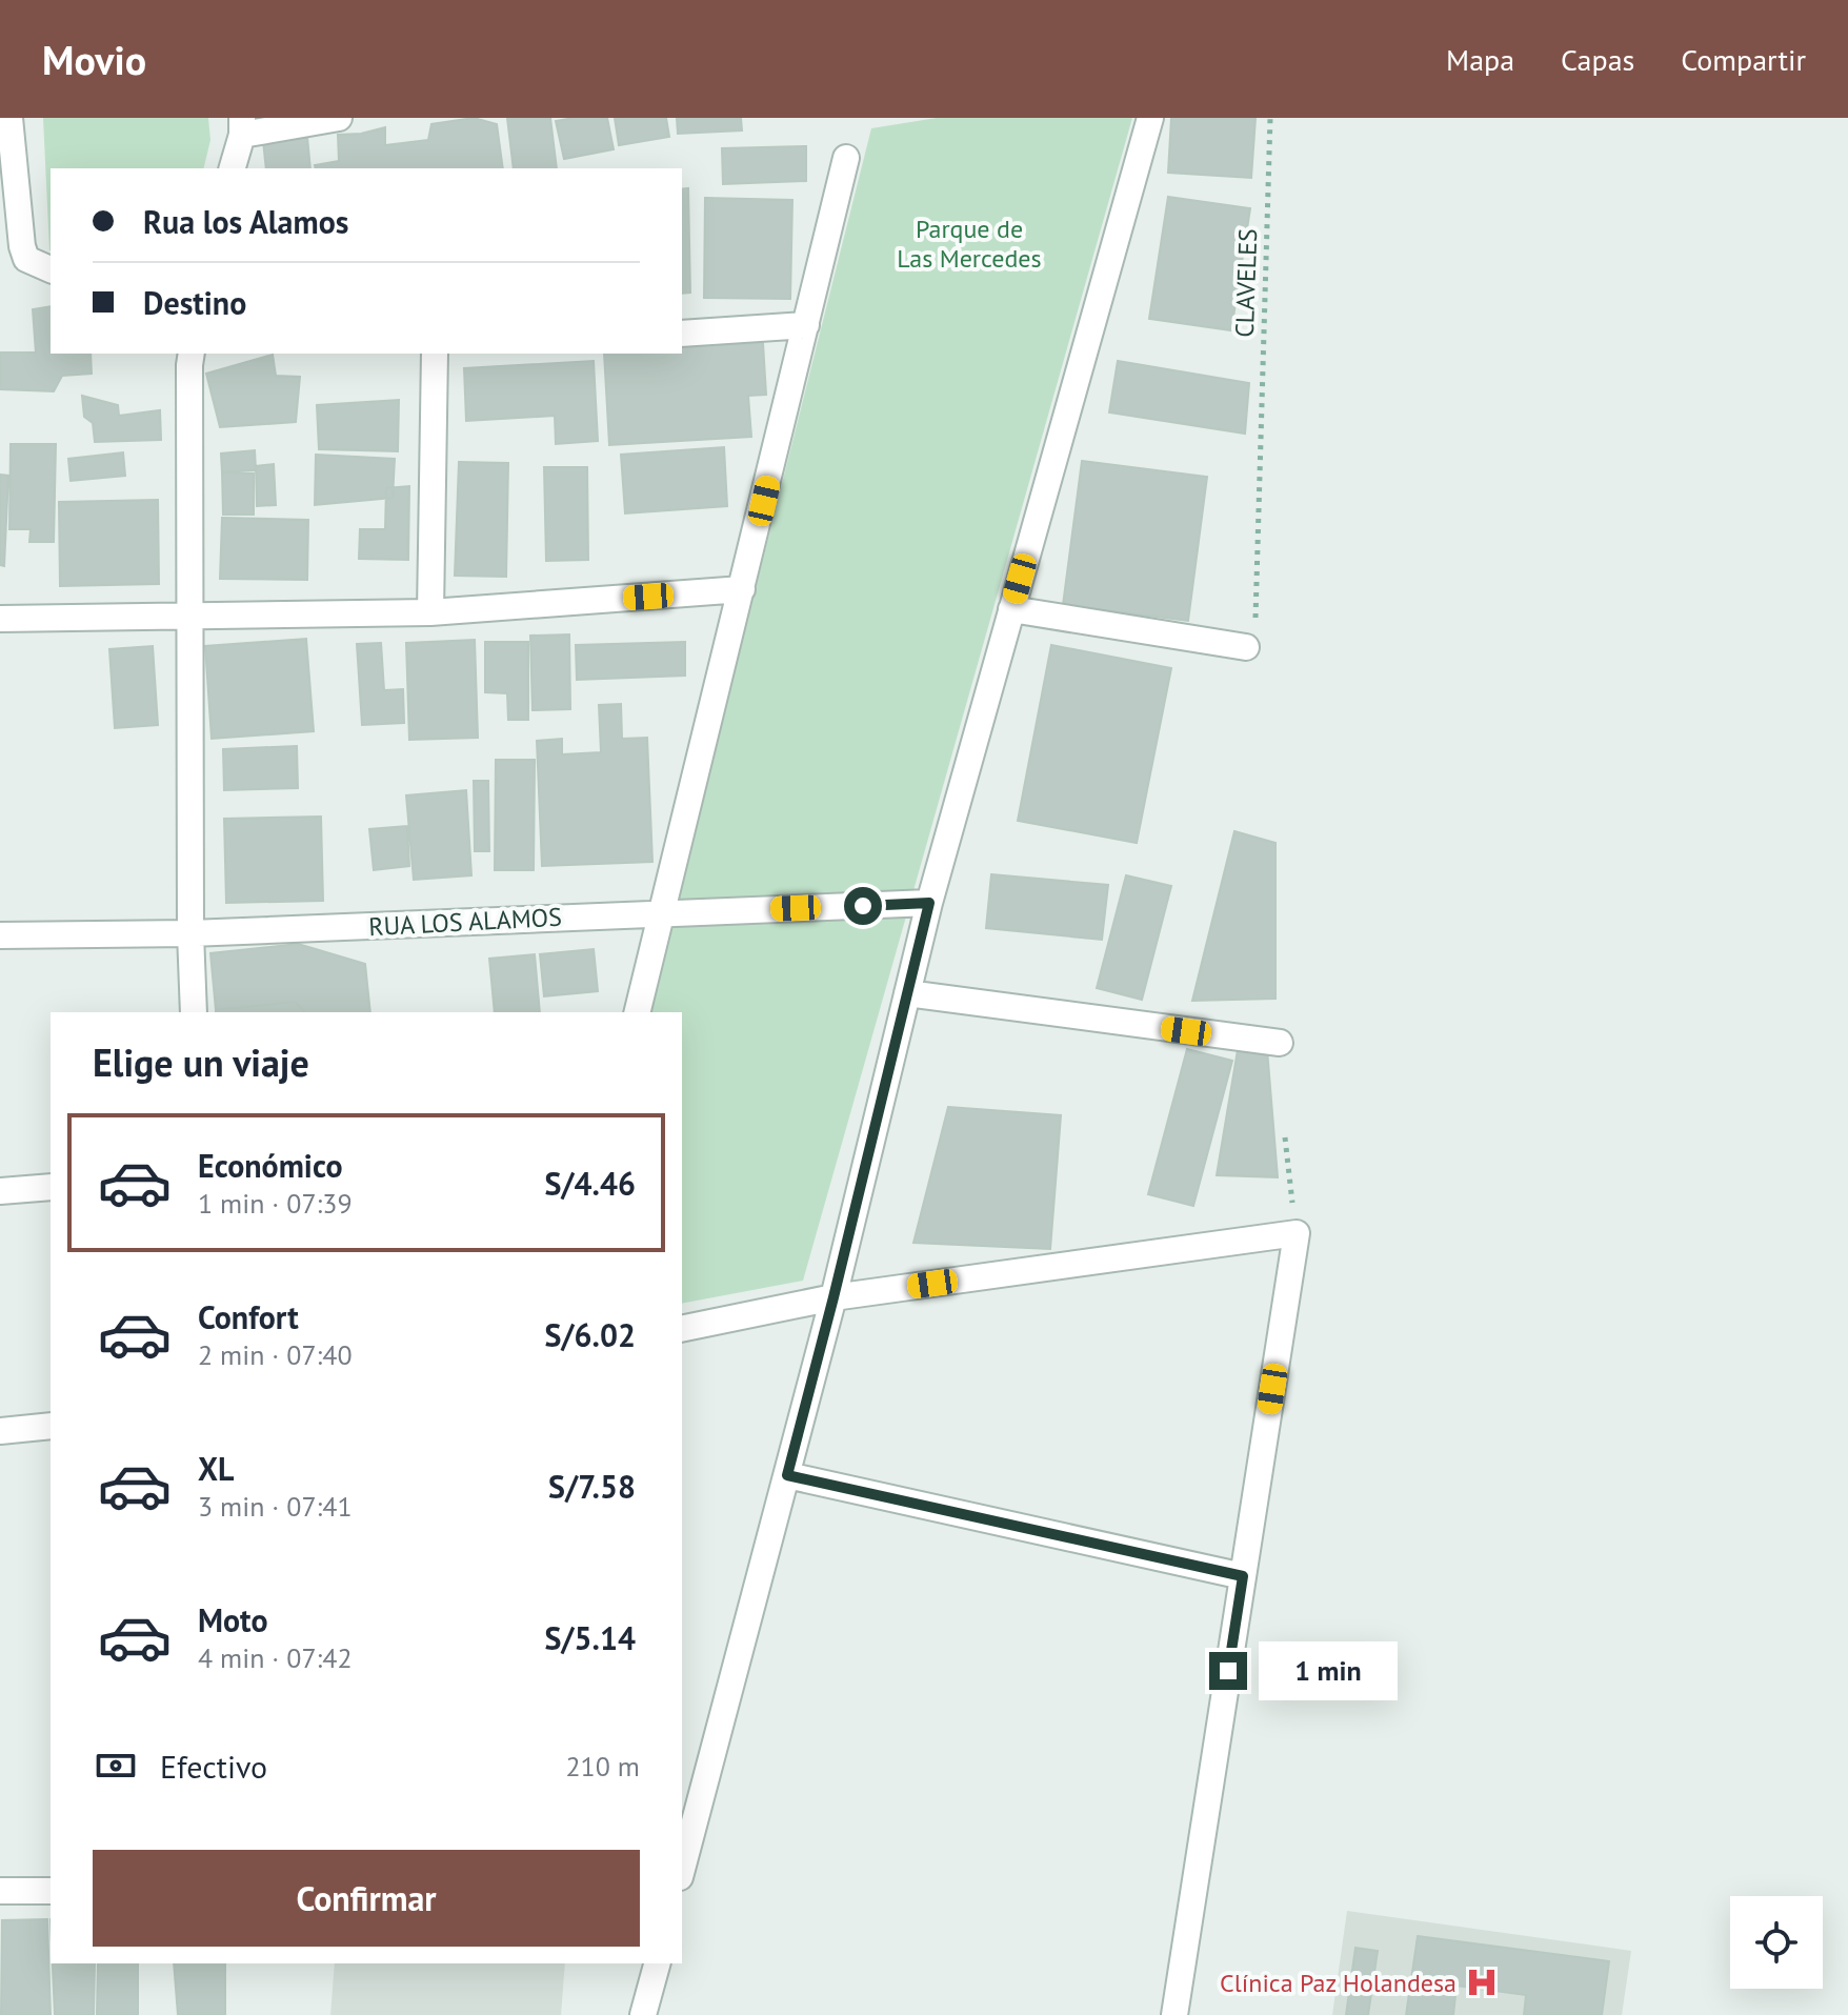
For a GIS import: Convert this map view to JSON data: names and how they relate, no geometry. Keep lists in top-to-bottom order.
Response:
{
  "streets": {
    "street": ["RUA LOS ALAMOS"],
    "path": ["CLAVELES"]
  },
  "parks": ["Parque de Las Mercedes"],
  "places": {
    "hospital": ["Clínica Paz Holandesa"]
  },
  "page": {
    "header": "Movio",
    "nav": ["Mapa", "Capas", "Compartir"],
    "banner": ["Rua los Alamos", "Destino"],
    "heading": "Elige un viaje",
    "list": [
      {
        "name": "Económico",
        "note": "1 min · 07:39",
        "value": "S/4.46"
      },
      {
        "name": "Confort",
        "note": "2 min · 07:40",
        "value": "S/6.02"
      },
      {
        "name": "XL",
        "note": "3 min · 07:41",
        "value": "S/7.58"
      },
      {
        "name": "Moto",
        "note": "4 min · 07:42",
        "value": "S/5.14"
      }
    ],
    "bubble": "1 min",
    "pay": ["Efectivo", "210 m"],
    "buttons": "Confirmar"
  }
}
